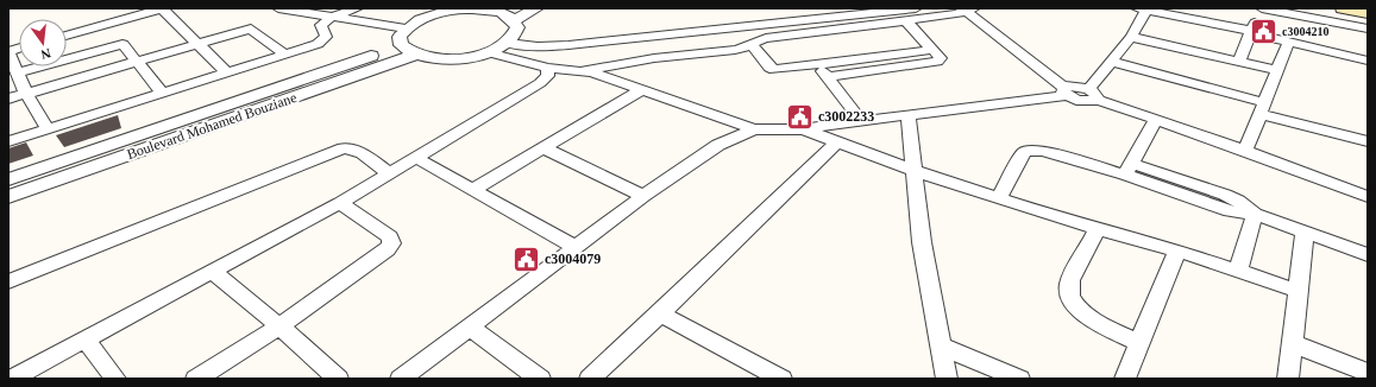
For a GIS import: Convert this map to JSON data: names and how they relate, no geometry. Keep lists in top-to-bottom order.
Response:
{
  "streets": {
    "street": ["Boulevard Mohamed Bouziane"]
  },
  "places": {
    "public building": ["c3004210", "c3002233", "c3004079"]
  },
  "north": "bottom"
}
